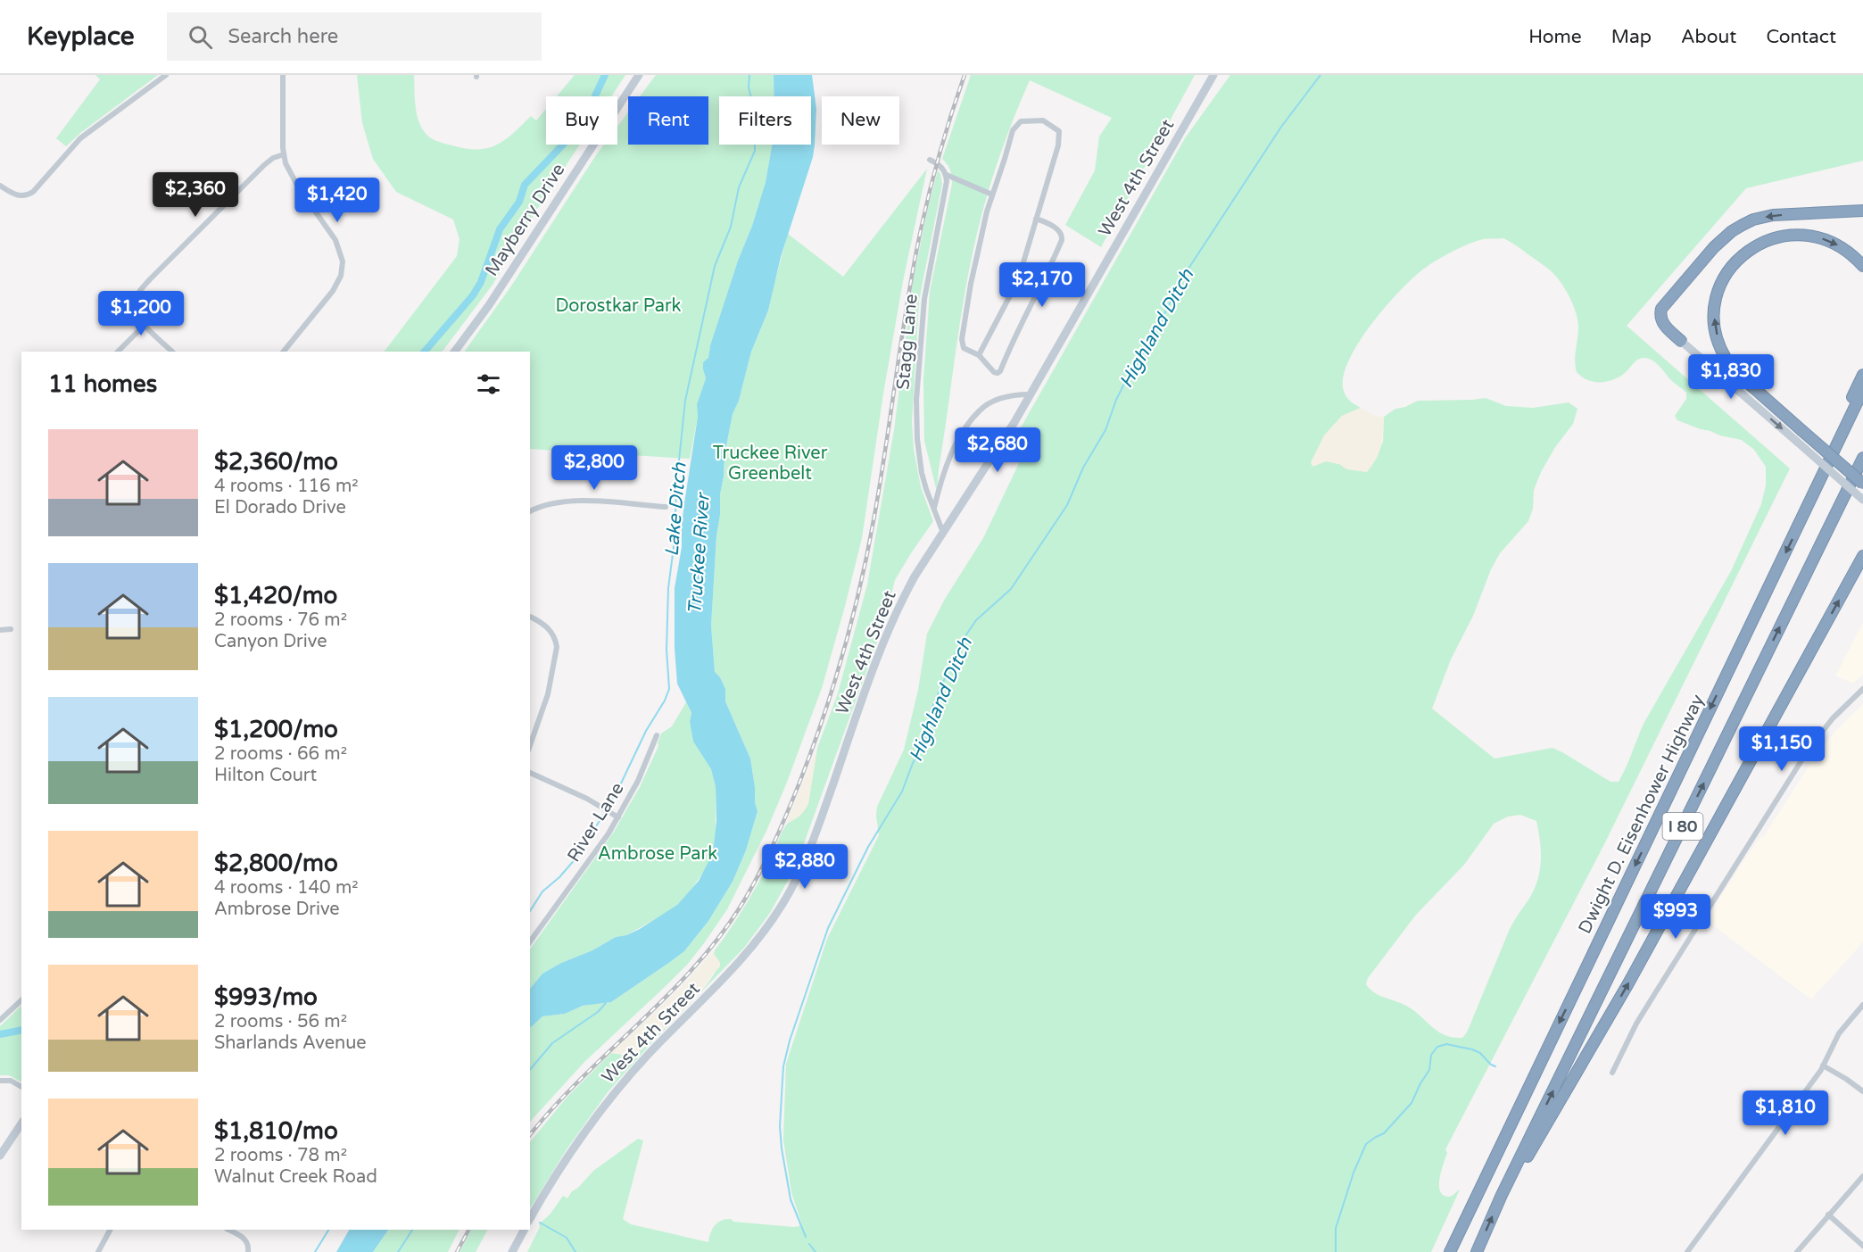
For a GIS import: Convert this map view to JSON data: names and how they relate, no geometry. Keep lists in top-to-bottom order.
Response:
{
  "streets": {
    "highway": ["Dwight D. Eisenhower Highway", "I 80"],
    "main road": ["West 4th Street", "Mayberry Drive"],
    "street": ["Stagg Lane", "River Lane"]
  },
  "crossings": [
    ["West 4th Street", "Stagg Lane"]
  ],
  "water": ["Highland Ditch", "Lake Ditch", "Truckee River"],
  "parks": ["Dorostkar Park", "Truckee River Greenbelt", "Ambrose Park"],
  "page": {
    "header": "Keyplace",
    "search": "Search here",
    "nav": [
      "Home",
      "Map",
      "About",
      "Contact"
    ],
    "chip": [
      "Buy",
      "Rent",
      "Filters",
      "New"
    ],
    "price": [
      "$2,360",
      "$1,420",
      "$2,170",
      "$1,200",
      "$1,830",
      "$2,680",
      "$2,800",
      "$1,150",
      "$2,880",
      "$993",
      "$1,810"
    ],
    "heading": "11 homes",
    "list": [
      {
        "name": "$2,360/mo",
        "note": "4 rooms · 116 m² · El Dorado Drive"
      },
      {
        "name": "$1,420/mo",
        "note": "2 rooms · 76 m² · Canyon Drive"
      },
      {
        "name": "$1,200/mo",
        "note": "2 rooms · 66 m² · Hilton Court"
      },
      {
        "name": "$2,800/mo",
        "note": "4 rooms · 140 m² · Ambrose Drive"
      },
      {
        "name": "$993/mo",
        "note": "2 rooms · 56 m² · Sharlands Avenue"
      },
      {
        "name": "$1,810/mo",
        "note": "2 rooms · 78 m² · Walnut Creek Road"
      }
    ]
  }
}
